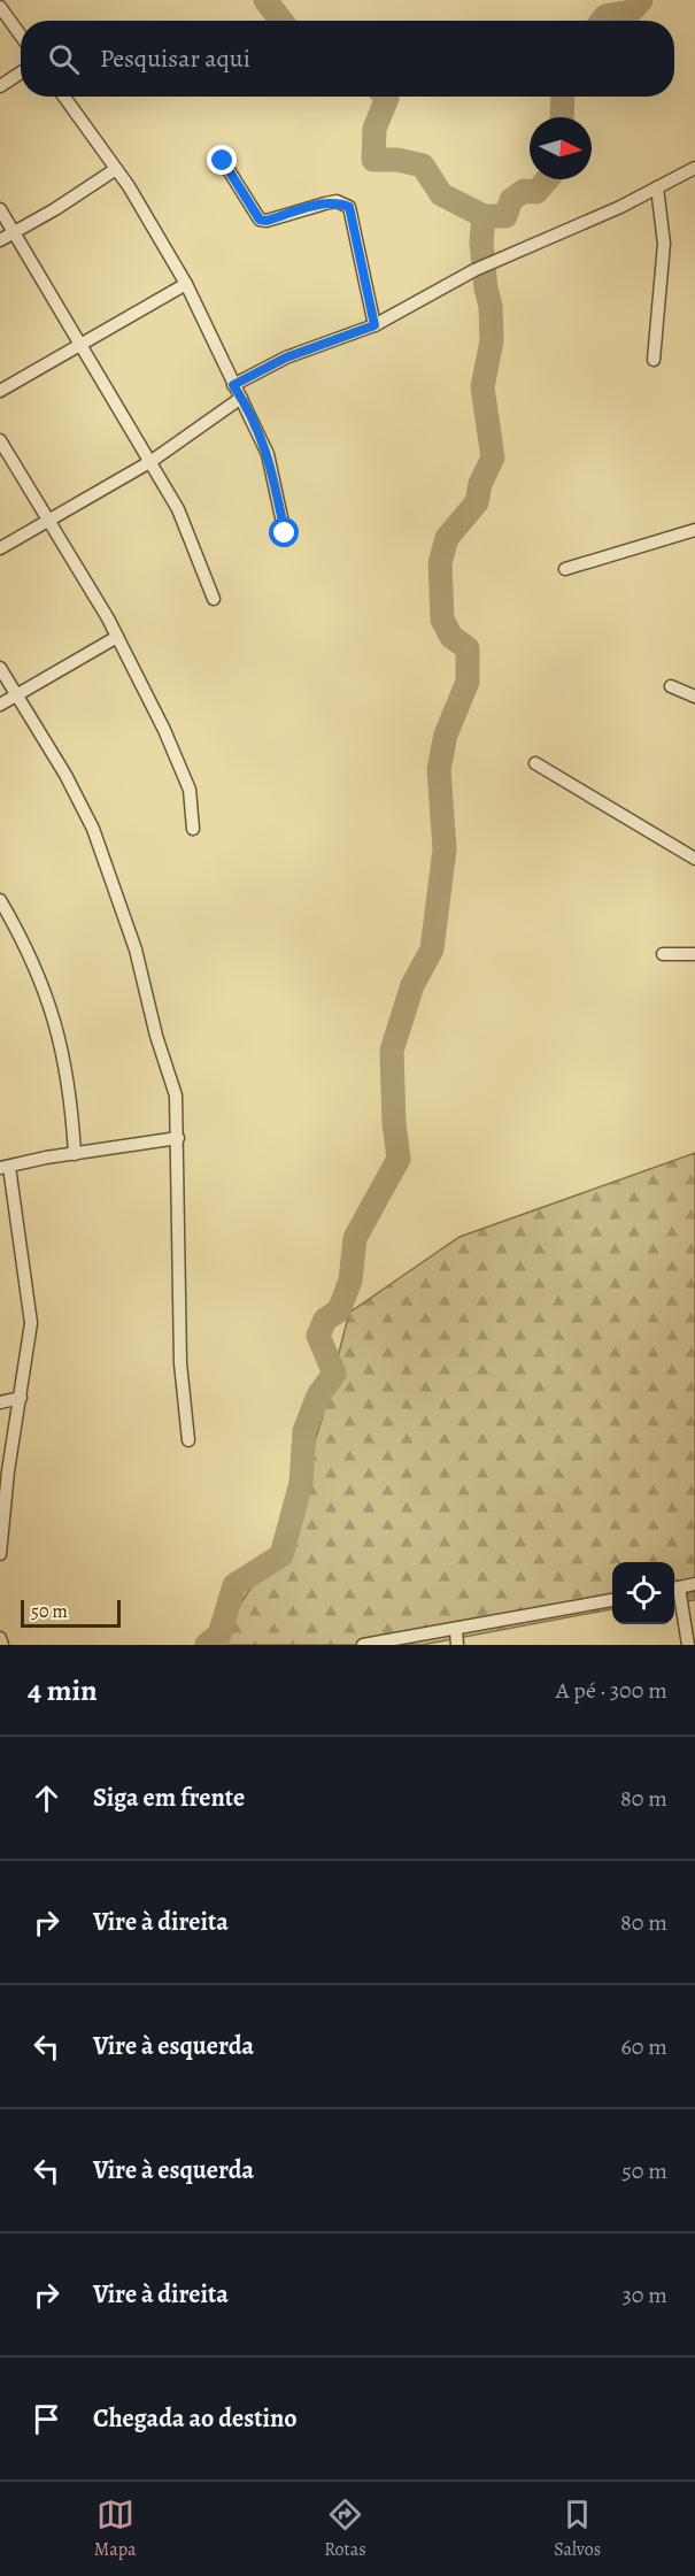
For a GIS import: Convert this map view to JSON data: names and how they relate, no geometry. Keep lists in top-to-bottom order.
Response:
{
  "scale_bar": "50 m",
  "north": "right",
  "page": {
    "search": "Pesquisar aqui",
    "scale": "50 m",
    "heading": ["4 min", "A pé · 300 m"],
    "list": [
      ["Siga em frente", "80 m"],
      ["Vire à direita", "80 m"],
      ["Vire à esquerda", "60 m"],
      ["Vire à esquerda", "50 m"],
      ["Vire à direita", "30 m"],
      "Chegada ao destino"
    ],
    "nav": ["Mapa", "Rotas", "Salvos"]
  }
}
